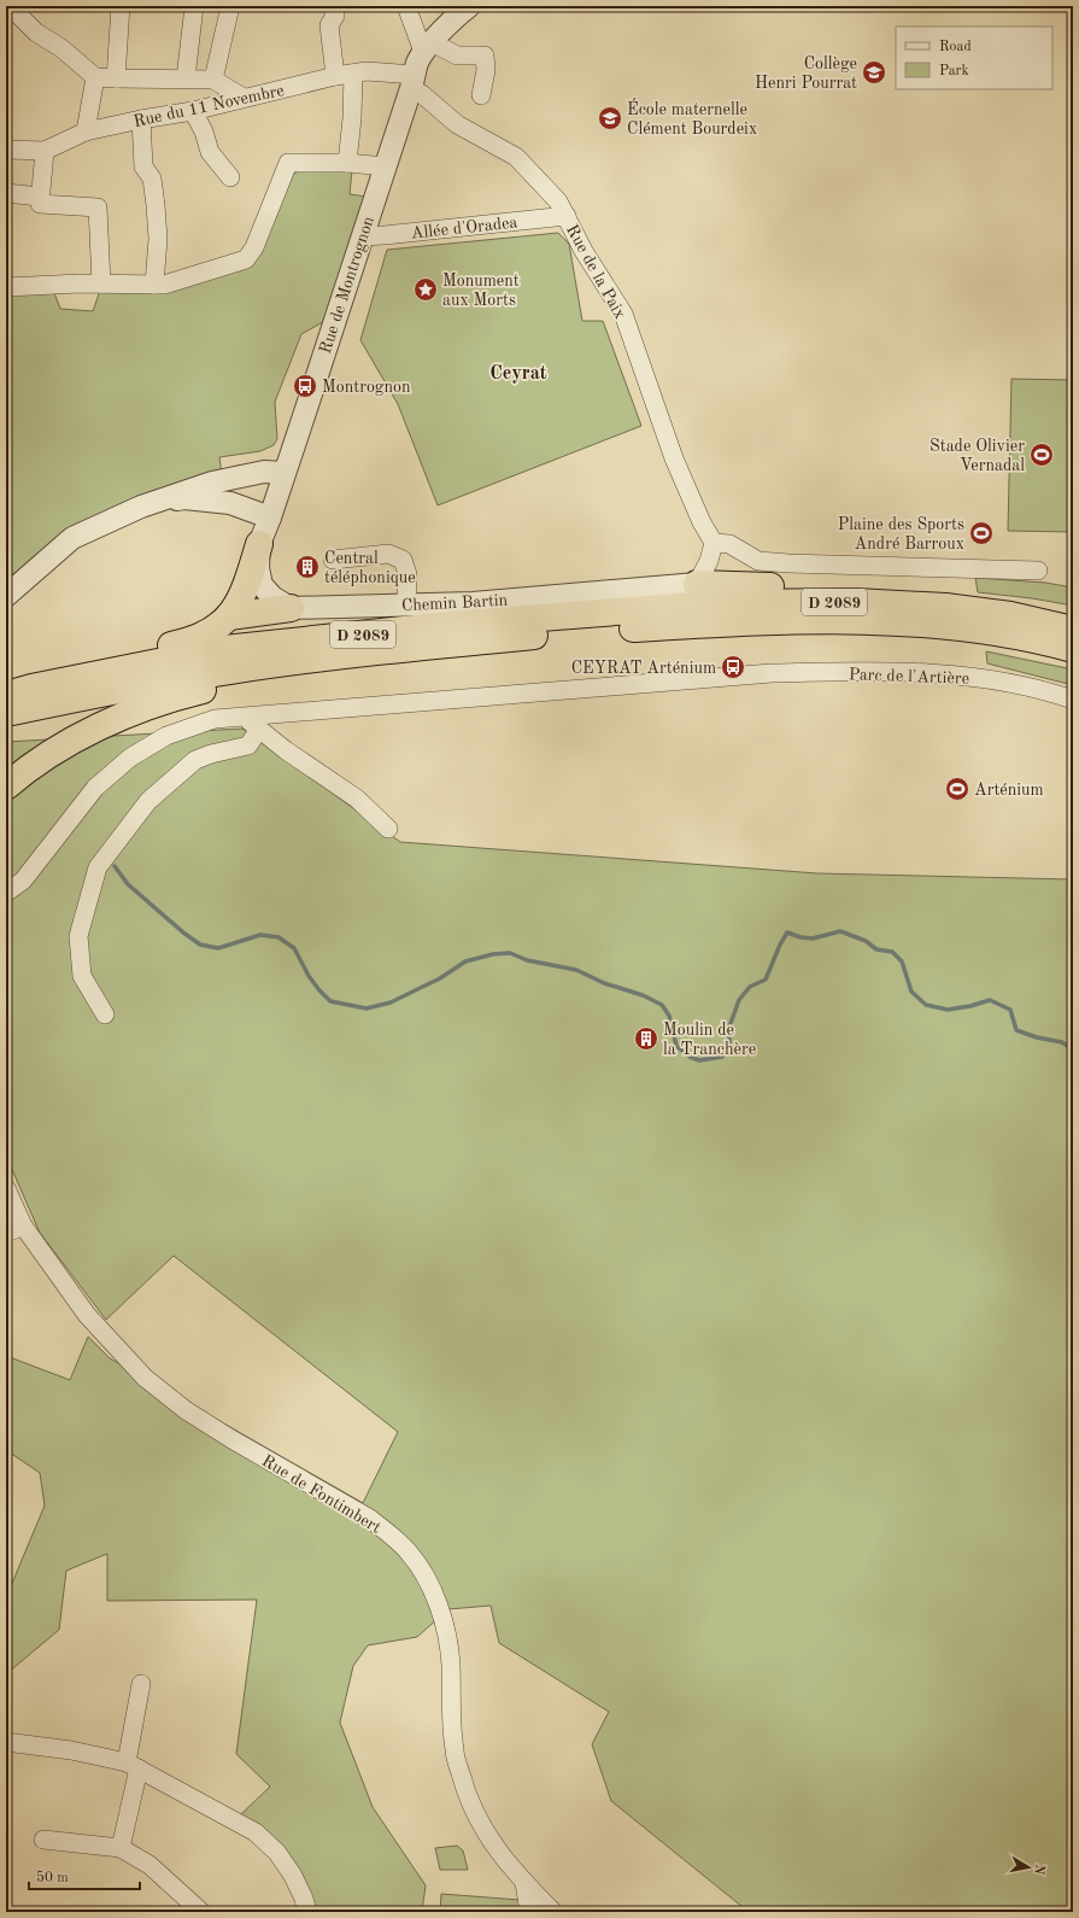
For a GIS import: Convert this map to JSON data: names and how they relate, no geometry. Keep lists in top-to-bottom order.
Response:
{
  "streets": {
    "highway": ["D 2089"],
    "street": [
      "Rue du 11 Novembre",
      "Allée d'Oradea",
      "Rue de la Paix",
      "Rue de Montrognon",
      "Chemin Bartin",
      "Parc de l'Artière",
      "Rue de Fontimbert"
    ]
  },
  "crossings": [
    ["Rue du 11 Novembre", "Rue de la Paix"],
    ["Rue du 11 Novembre", "Rue de Montrognon"],
    ["Allée d'Oradea", "Rue de la Paix"],
    ["Allée d'Oradea", "Rue de Montrognon"],
    ["Rue de la Paix", "Rue de Montrognon"]
  ],
  "districts": ["Ceyrat"],
  "places": {
    "school or university": ["Collège Henri Pourrat", "École maternelle Clément Bourdeix"],
    "place": ["Monument aux Morts"],
    "bus stop": ["Montrognon", "CEYRAT Arténium"],
    "sports": ["Stade Olivier Vernadal", "Plaine des Sports André Barroux", "Arténium"],
    "building": ["Central téléphonique", "Moulin de la Tranchère"]
  },
  "legend": ["Road", "Park"],
  "scale_bar": "50 m",
  "north": "right"
}
